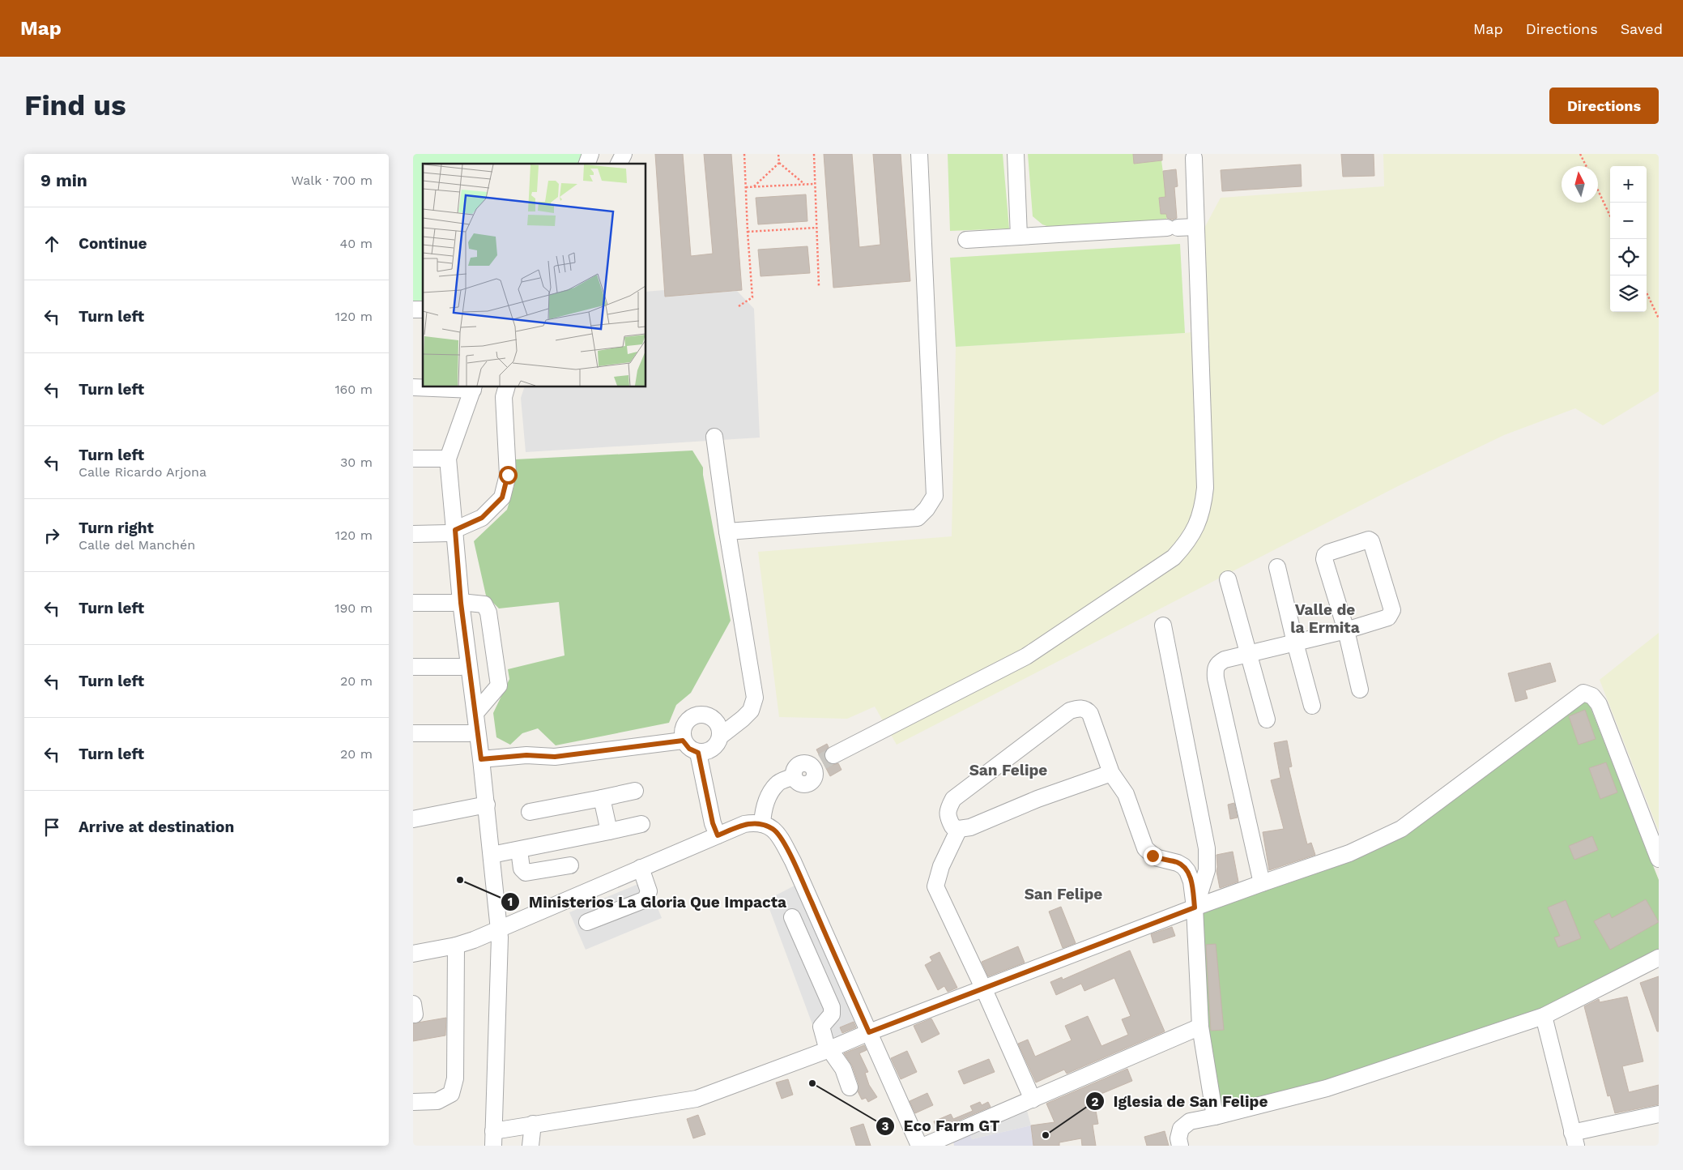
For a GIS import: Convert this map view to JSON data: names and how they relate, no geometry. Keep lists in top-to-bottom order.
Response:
{
  "districts": ["Valle de la Ermita", "San Felipe", "San Felipe"],
  "places": ["Ministerios La Gloria Que Impacta", "Eco Farm GT", "Iglesia de San Felipe"],
  "north": "top",
  "page": {
    "header": "Map",
    "nav": ["Map", "Directions", "Saved"],
    "buttons": "Directions",
    "title": "Find us",
    "heading": ["9 min", "Walk · 700 m"],
    "map_buttons": ["+", "−"],
    "list": [
      ["Continue", "40 m"],
      ["Turn left", "120 m"],
      ["Turn left", "160 m"],
      ["Turn left", "Calle Ricardo Arjona", "30 m"],
      ["Turn right", "Calle del Manchén", "120 m"],
      ["Turn left", "190 m"],
      ["Turn left", "20 m"],
      ["Turn left", "20 m"],
      "Arrive at destination"
    ]
  }
}
